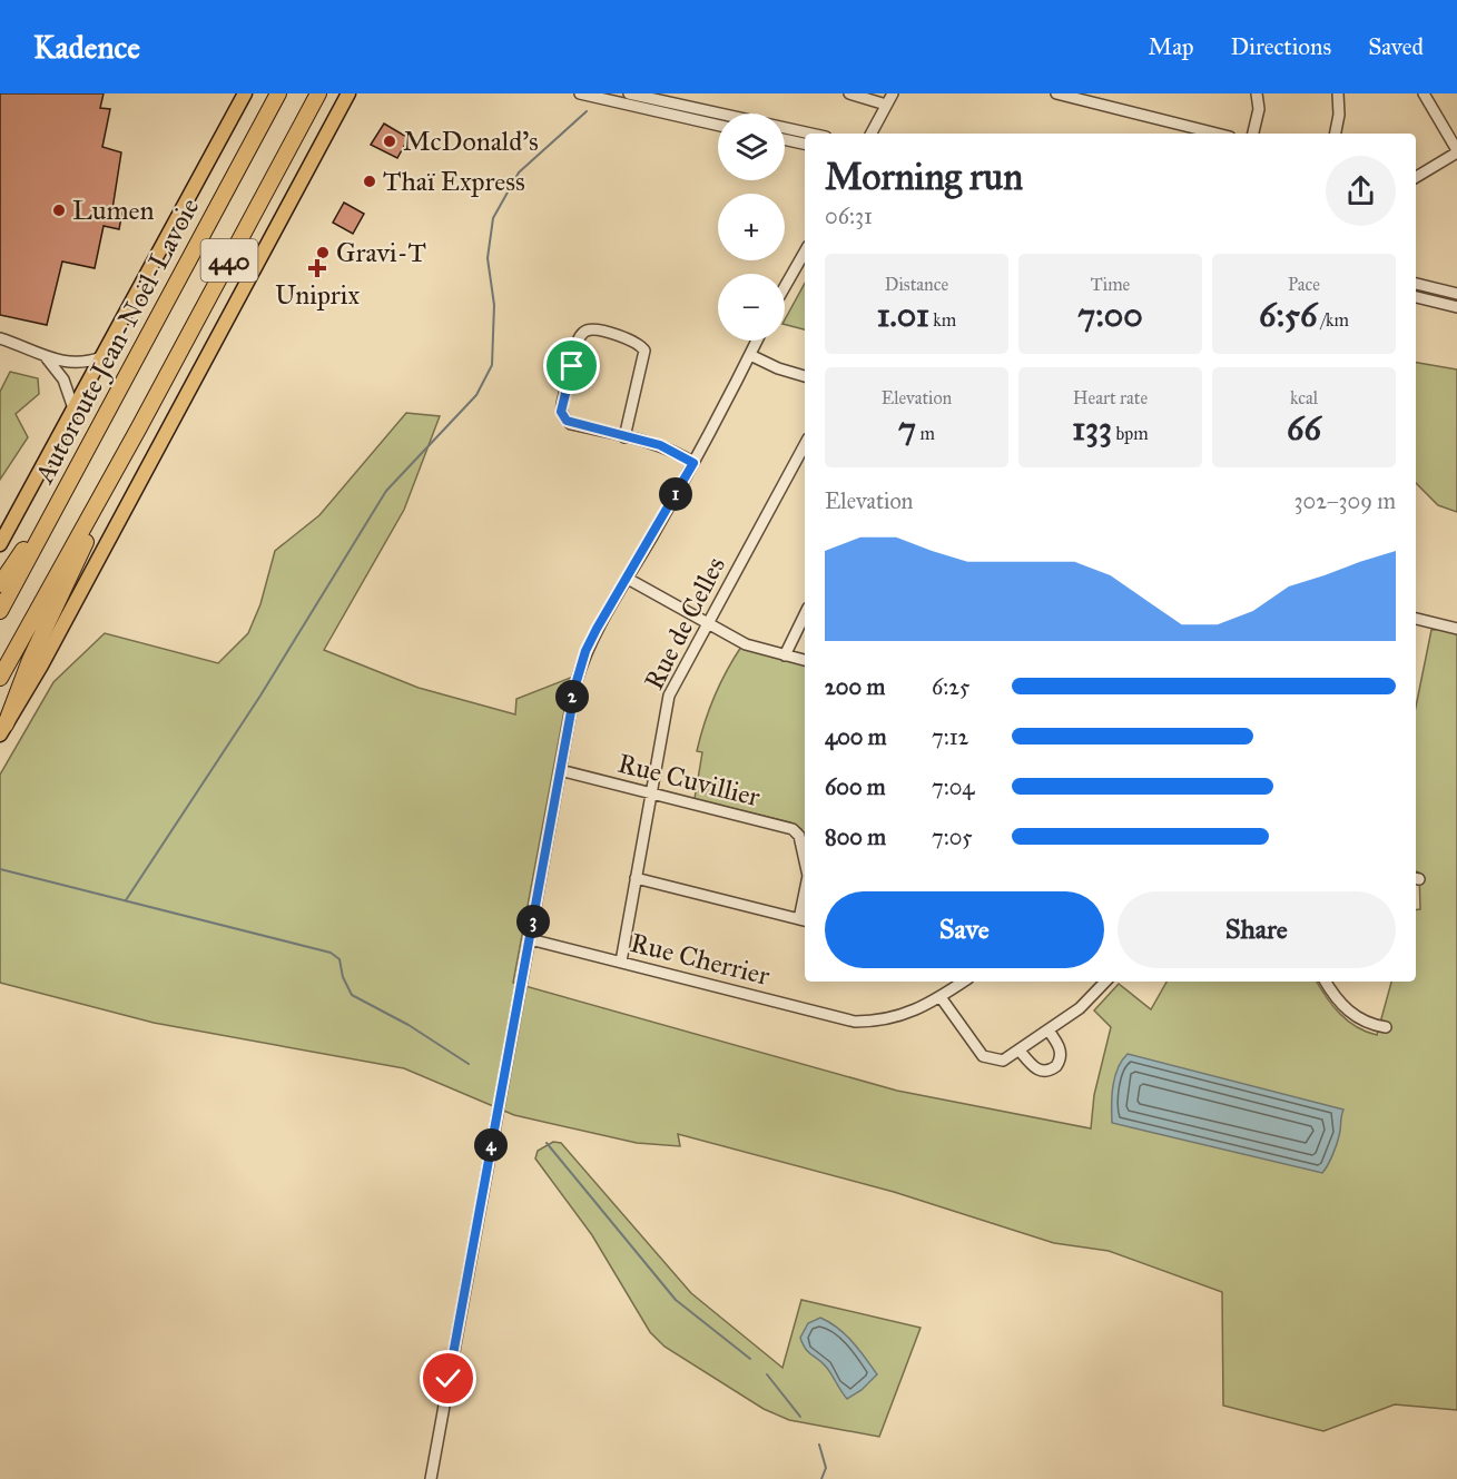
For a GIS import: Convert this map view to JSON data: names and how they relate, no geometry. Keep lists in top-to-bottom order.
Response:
{
  "streets": {
    "highway": ["440", "Autoroute Jean-Noël-Lavoie"],
    "street": ["Rue de Celles", "Rue Cuvillier", "Rue Cherrier"]
  },
  "crossings": [
    ["Rue de Celles", "Rue Cuvillier"],
    ["Rue de Celles", "Rue Cherrier"]
  ],
  "places": {
    "other": [
      "McDonald's",
      "Thaï Express",
      "Lumen",
      "Gravi-T"
    ],
    "health": ["Uniprix"]
  },
  "page": {
    "header": "Kadence",
    "nav": ["Map", "Directions", "Saved"],
    "map_buttons": ["+", "−"],
    "heading": ["Morning run", "06:31"],
    "stats": [
      ["Distance", "1.01 km"],
      ["Time", "7:00"],
      ["Pace", "6:56 /km"],
      ["Elevation", "7 m"],
      ["Heart rate", "133 bpm"],
      ["kcal", "66"]
    ],
    "chart": ["Elevation", "302–309 m"],
    "pins": [
      "1",
      "2",
      "3",
      "4"
    ],
    "list": [
      {
        "name": "200 m",
        "note": "6:25"
      },
      {
        "name": "400 m",
        "note": "7:12"
      },
      {
        "name": "600 m",
        "note": "7:04"
      },
      {
        "name": "800 m",
        "note": "7:05"
      }
    ],
    "buttons": ["Save", "Share"]
  }
}
